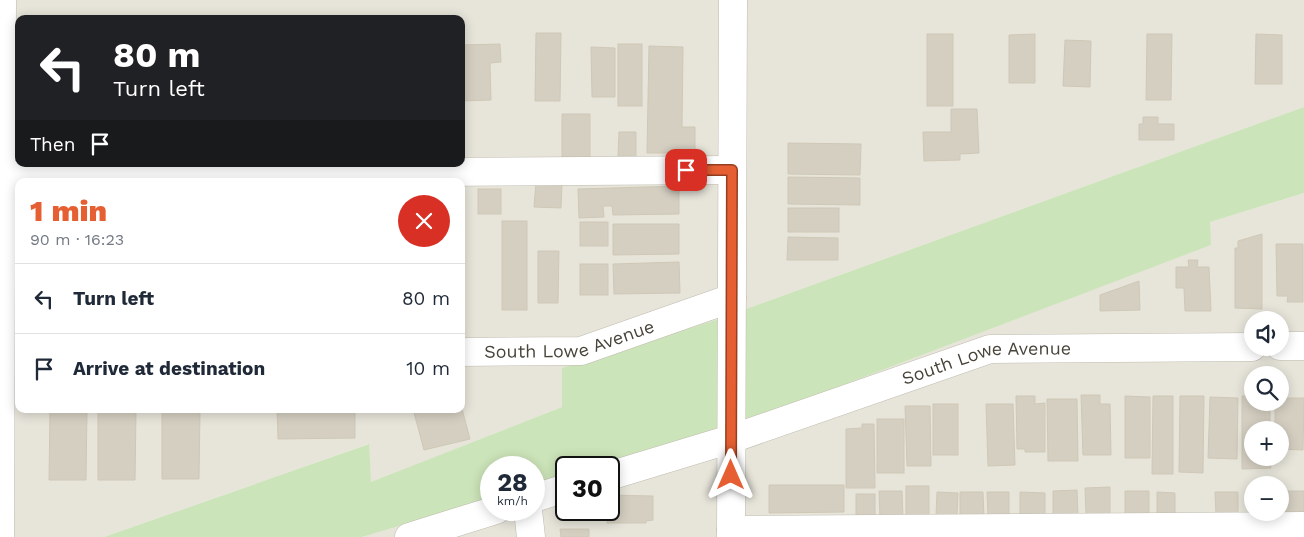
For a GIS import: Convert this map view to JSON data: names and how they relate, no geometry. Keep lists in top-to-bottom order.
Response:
{
  "streets": {
    "street": ["South Lowe Avenue"]
  },
  "page": {
    "turn": ["80 m", "Turn left"],
    "then": "Then",
    "heading": ["1 min", "90 m · 16:23"],
    "list": [
      {
        "name": "Turn left",
        "value": "80 m"
      },
      {
        "name": "Arrive at destination",
        "value": "10 m"
      }
    ],
    "map_buttons": ["+", "−"],
    "speed": "28 km/h",
    "limit": "30"
  }
}
